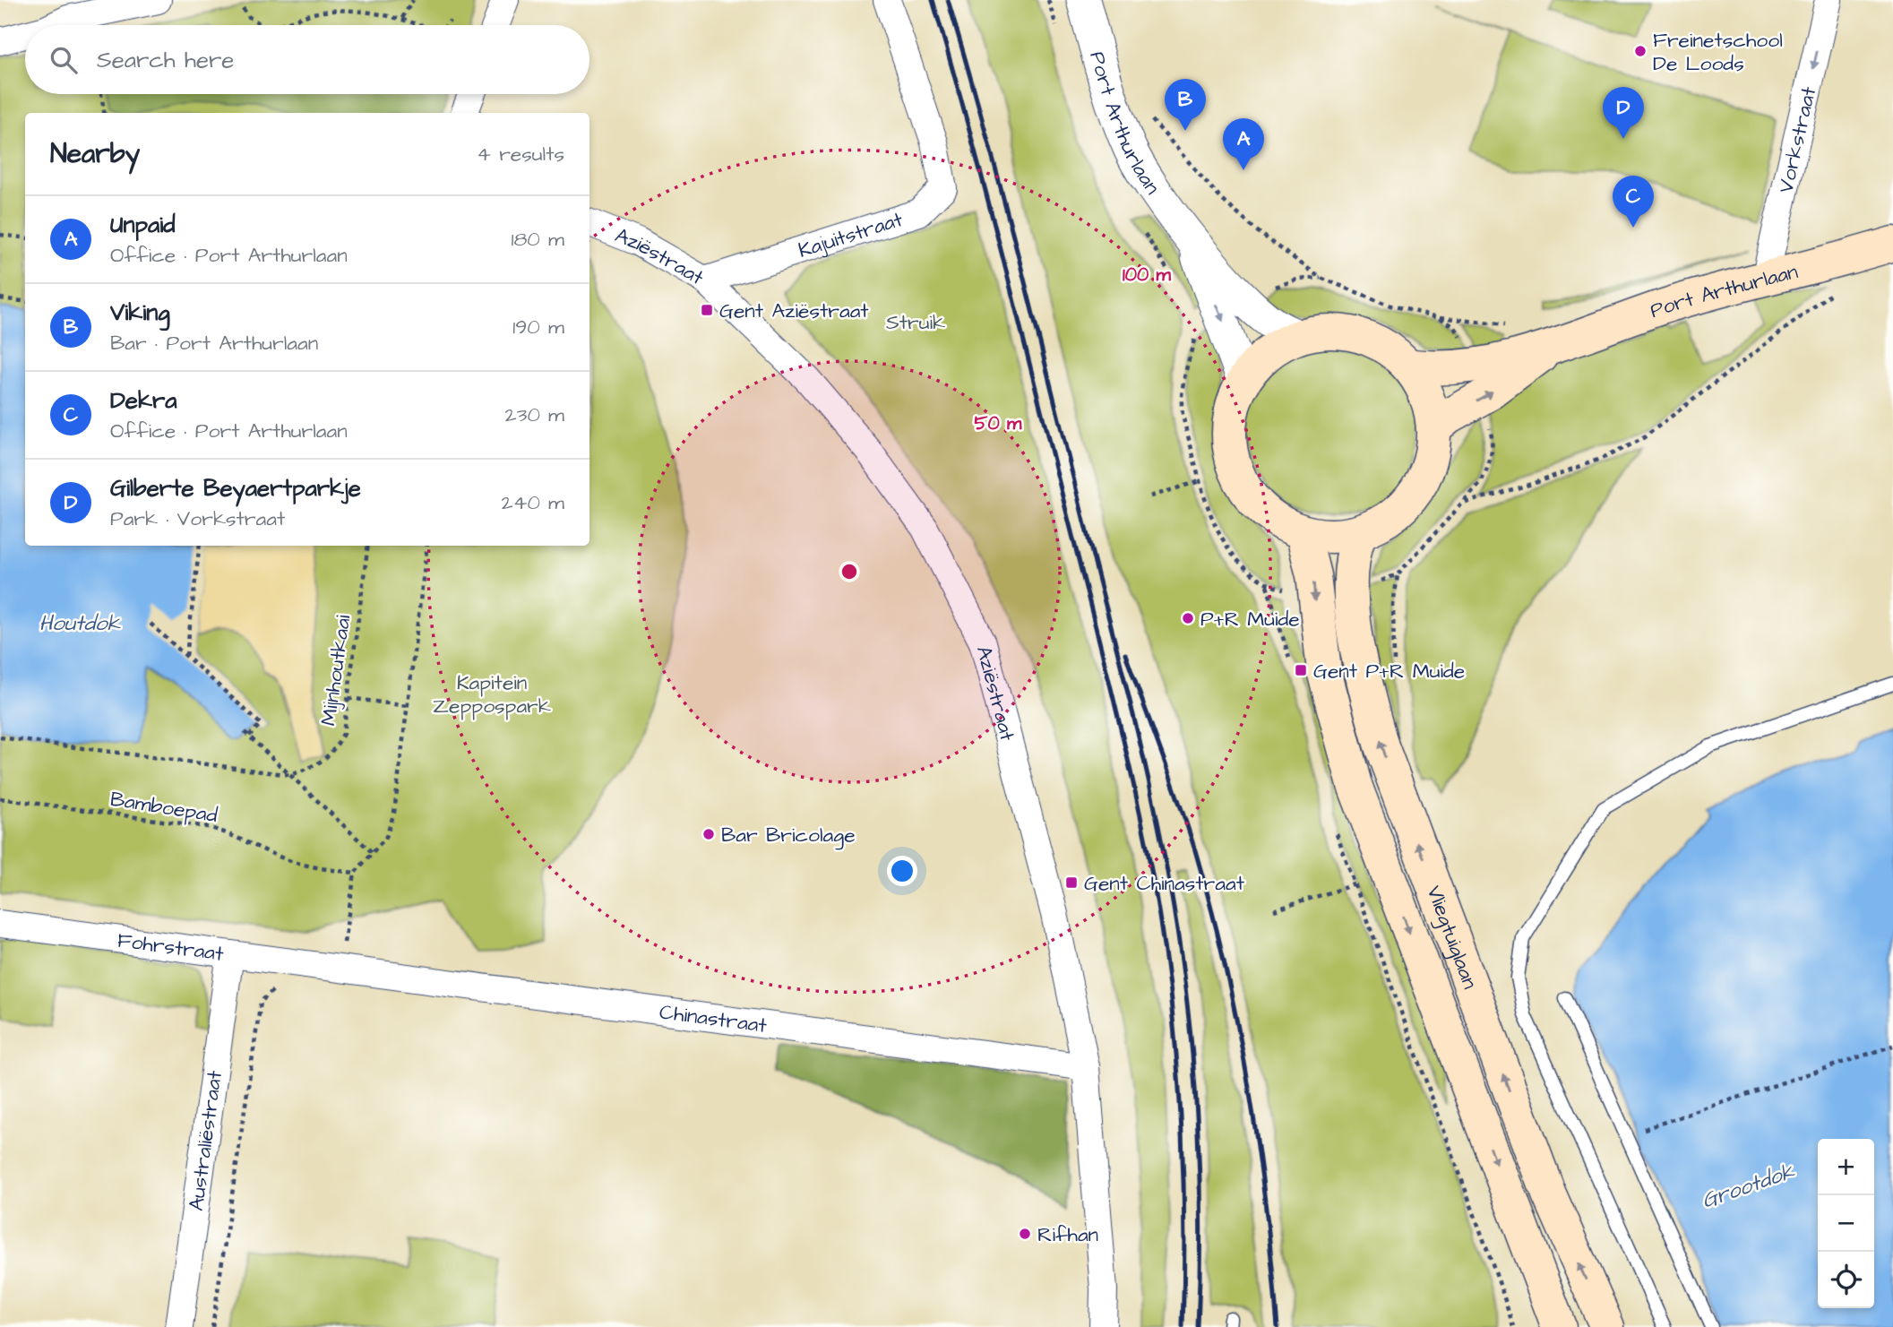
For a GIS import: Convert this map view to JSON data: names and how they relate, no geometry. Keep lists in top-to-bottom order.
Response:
{
  "streets": {
    "main road": ["Port Arthurlaan", "Vliegtuiglaan"],
    "street": [
      "Vorkstraat",
      "Kajuitstraat",
      "Aziëstraat",
      "Fohrstraat",
      "Chinastraat",
      "Australiëstraat"
    ],
    "path": ["Mijnhoutkaai", "Bamboepad"]
  },
  "crossings": [
    ["Port Arthurlaan", "Vorkstraat"],
    ["Port Arthurlaan", "Vliegtuiglaan"],
    ["Kajuitstraat", "Aziëstraat"],
    ["Aziëstraat", "Chinastraat"],
    ["Fohrstraat", "Chinastraat"],
    ["Fohrstraat", "Australiëstraat"]
  ],
  "one_way": ["Vorkstraat"],
  "water": ["Houtdok", "Grootdok"],
  "parks": ["Struik", "Kapitein Zeppospark"],
  "places": {
    "other": [
      "Freinetschool De Loods",
      "P+R Muide",
      "Bar Bricolage",
      "Rifhan"
    ],
    "transit": ["Gent Aziëstraat", "Gent P+R Muide", "Gent Chinastraat"]
  },
  "page": {
    "search": "Search here",
    "pins": [
      "B",
      "D",
      "A",
      "C"
    ],
    "heading": ["Nearby", "4 results"],
    "list": [
      {
        "mark": "A",
        "name": "Unpaid",
        "note": "Office · Port Arthurlaan",
        "value": "180 m"
      },
      {
        "mark": "B",
        "name": "Viking",
        "note": "Bar · Port Arthurlaan",
        "value": "190 m"
      },
      {
        "mark": "C",
        "name": "Dekra",
        "note": "Office · Port Arthurlaan",
        "value": "230 m"
      },
      {
        "mark": "D",
        "name": "Gilberte Beyaertparkje",
        "note": "Park · Vorkstraat",
        "value": "240 m"
      }
    ],
    "map_buttons": ["+", "−"]
  },
  "rings": ["100 m", "50 m"]
}
